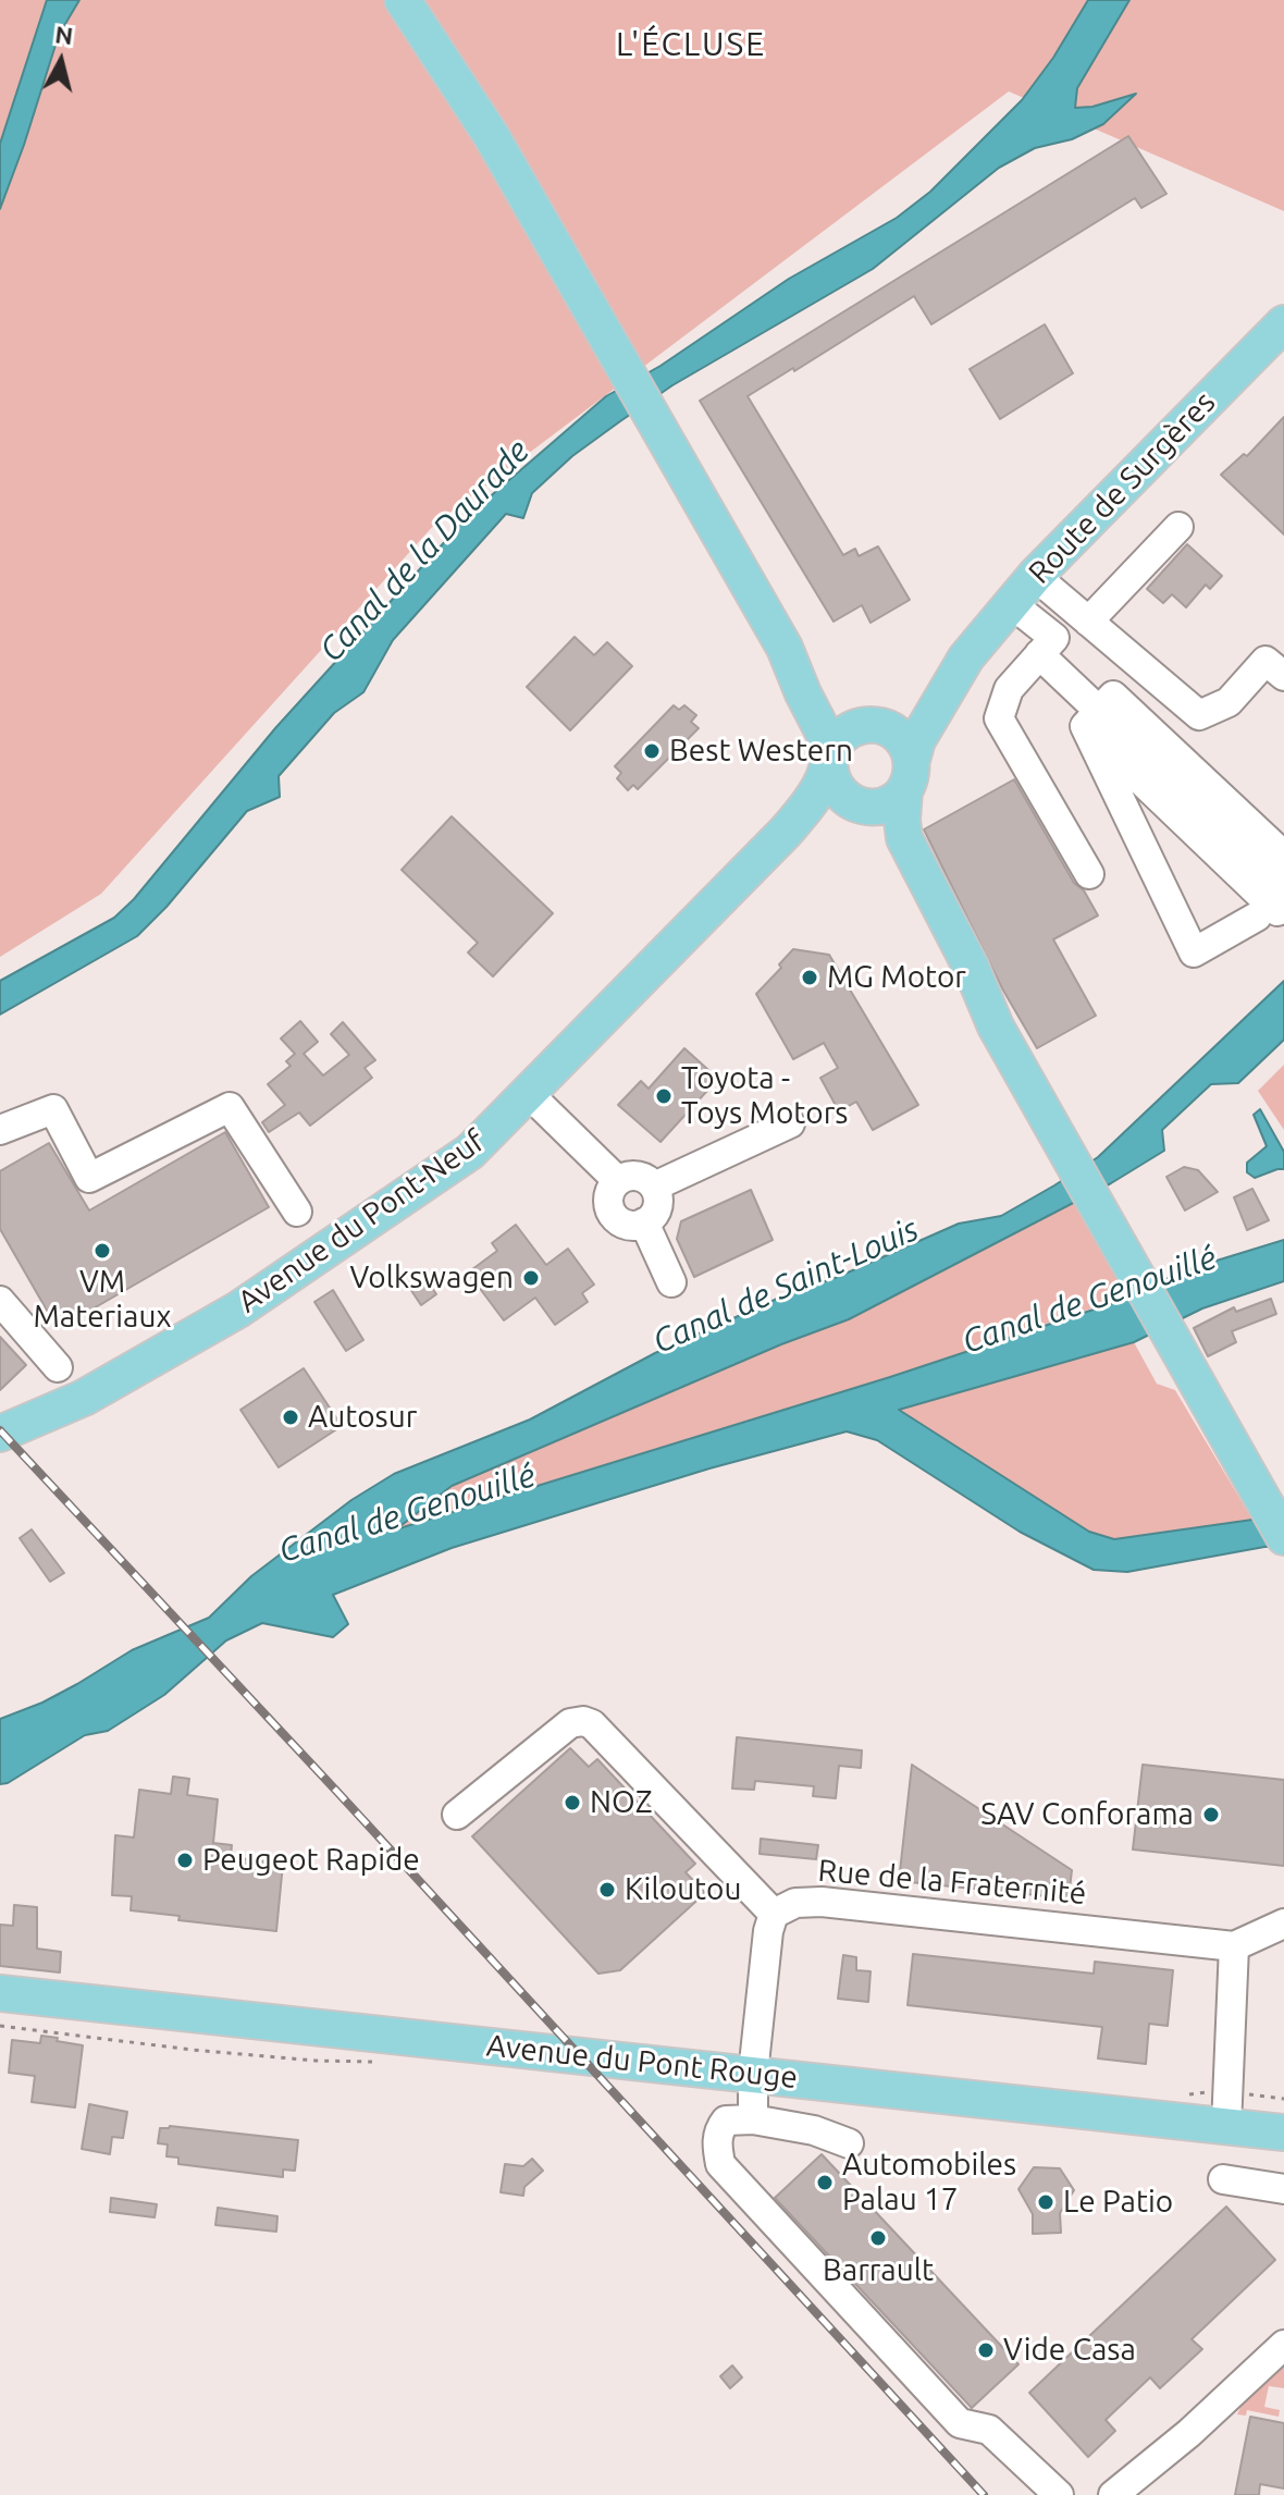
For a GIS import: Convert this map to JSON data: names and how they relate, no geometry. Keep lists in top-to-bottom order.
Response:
{
  "streets": {
    "main road": ["Route de Surgères", "Avenue du Pont-Neuf", "Avenue du Pont Rouge"],
    "street": ["Rue de la Fraternité"]
  },
  "districts": ["L'ÉCLUSE"],
  "water": ["Canal de la Daurade", "Canal de Saint-Louis", "Canal de Genouillé"],
  "places": [
    "Best Western",
    "MG Motor",
    "Toyota - Toys Motors",
    "VM Materiaux",
    "Volkswagen",
    "Autosur",
    "NOZ",
    "SAV Conforama",
    "Peugeot Rapide",
    "Kiloutou",
    "Automobiles Palau 17",
    "Le Patio",
    "Barrault",
    "Vide Casa"
  ],
  "north": "top"
}
